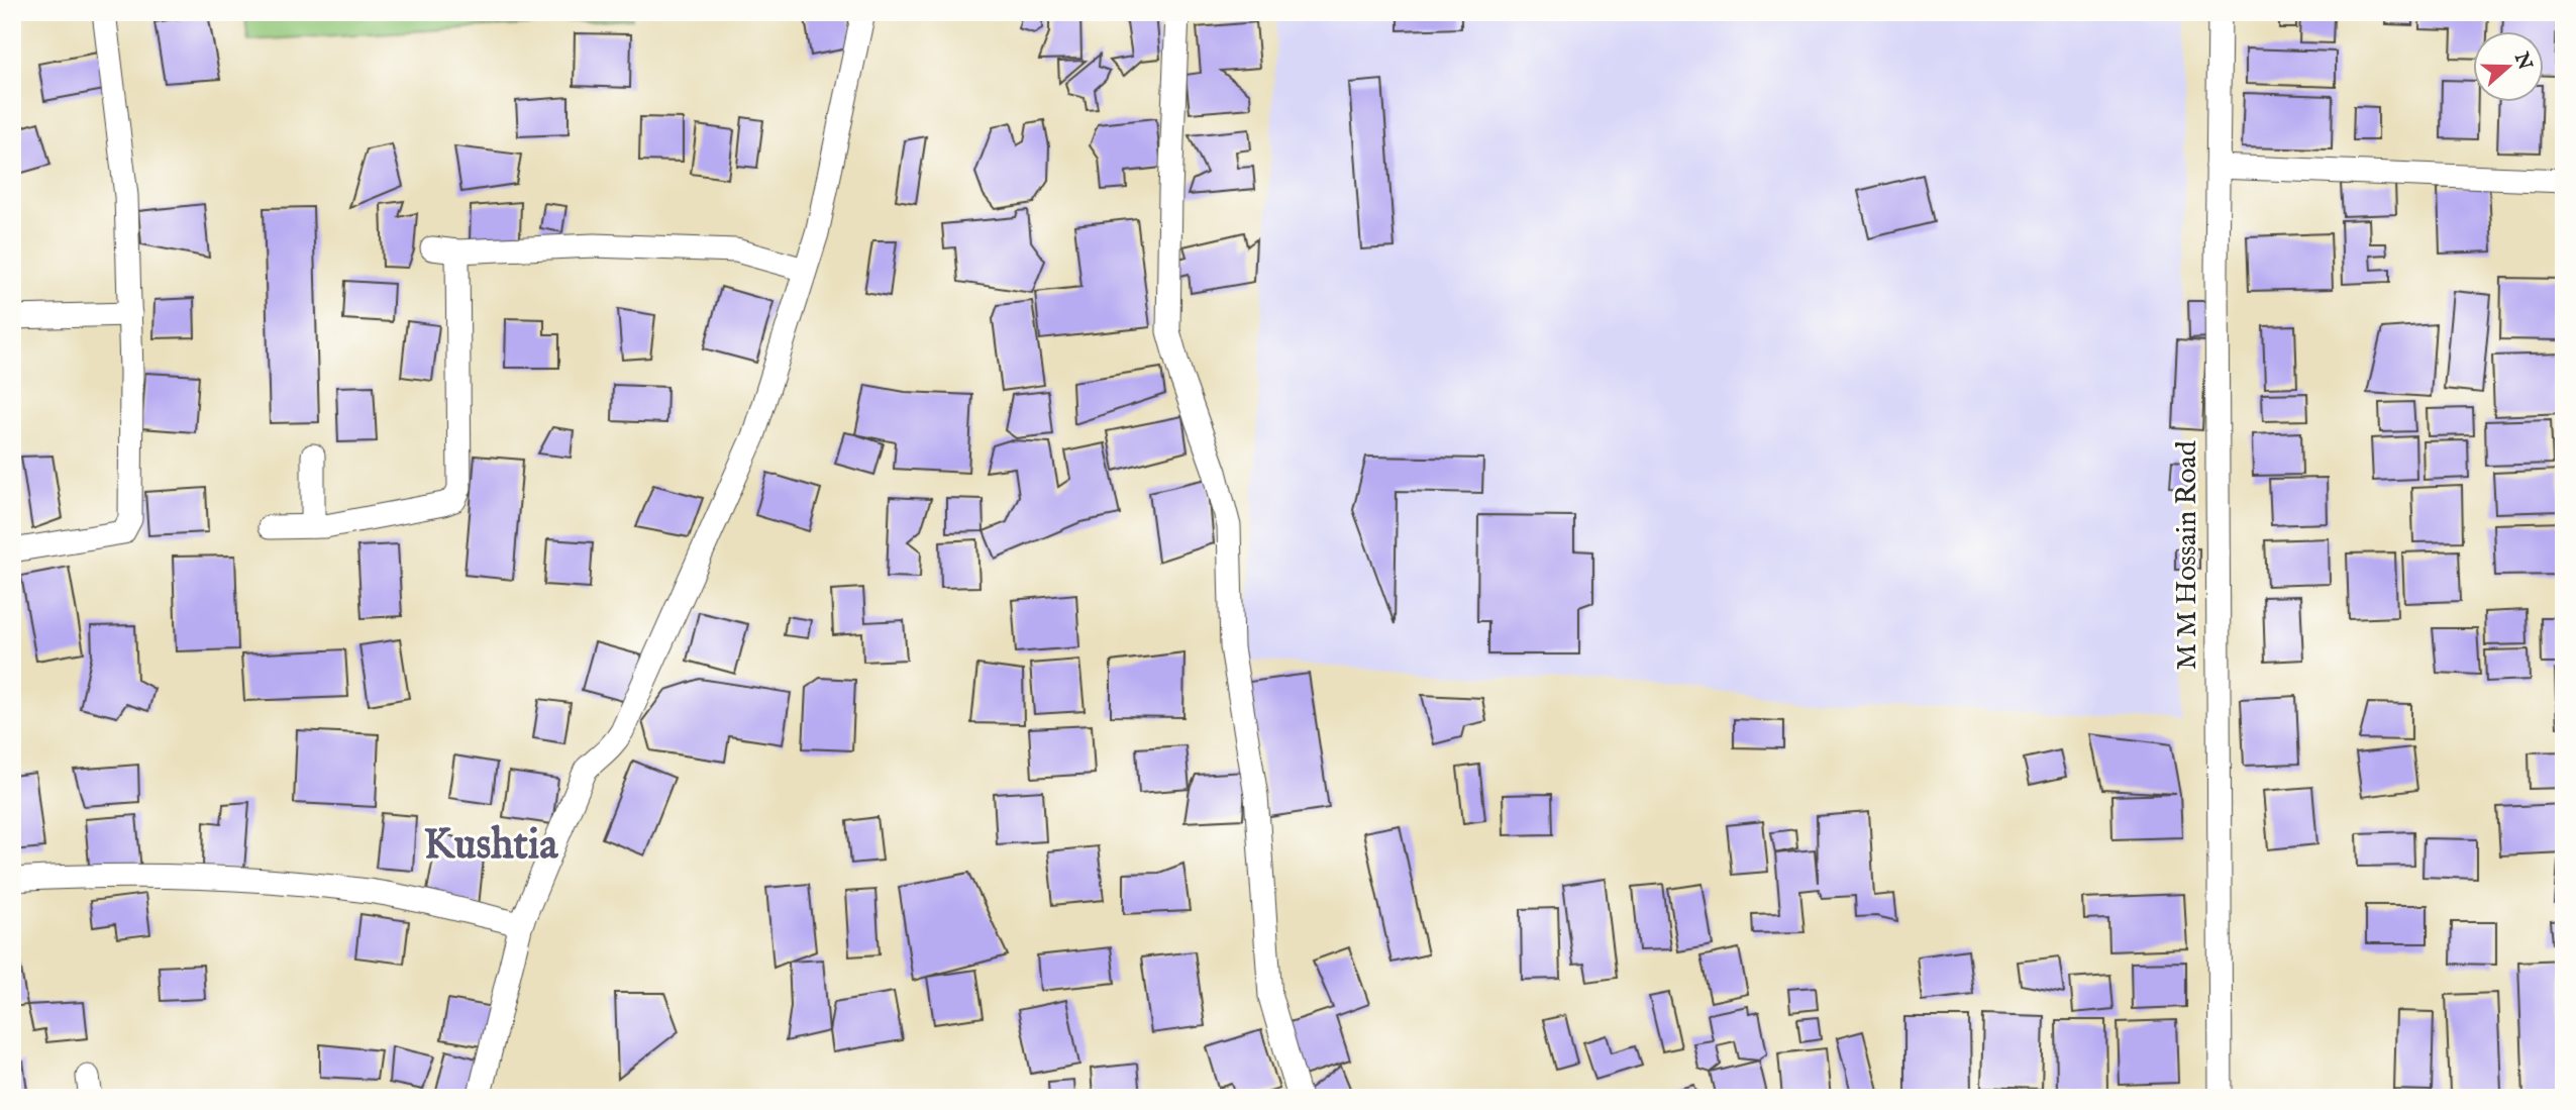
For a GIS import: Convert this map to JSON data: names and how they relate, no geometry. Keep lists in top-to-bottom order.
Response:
{
  "streets": {
    "street": ["M M Hossain Road"]
  },
  "districts": ["Kushtia"],
  "north": "right"
}
